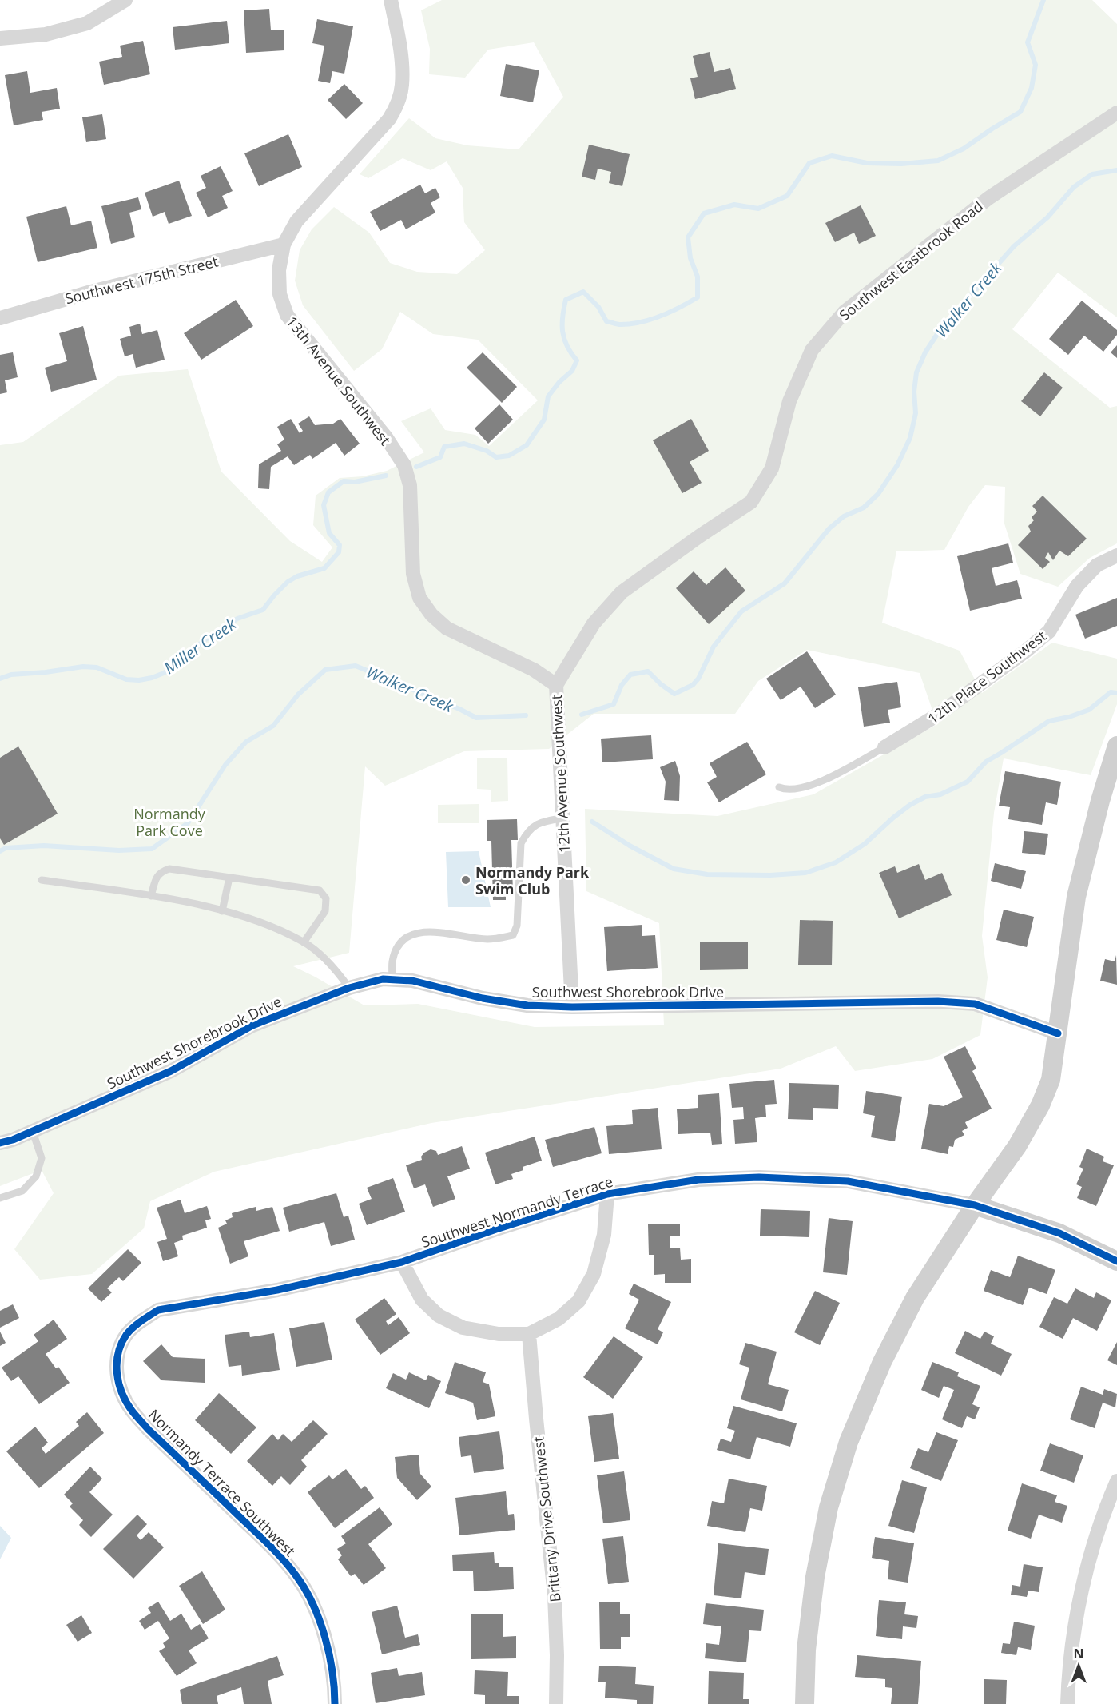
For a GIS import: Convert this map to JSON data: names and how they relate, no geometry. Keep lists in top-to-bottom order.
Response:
{
  "streets": {
    "street": [
      "Southwest Eastbrook Road",
      "Southwest 175th Street",
      "13th Avenue Southwest",
      "12th Place Southwest",
      "12th Avenue Southwest",
      "Southwest Shorebrook Drive",
      "Southwest Normandy Terrace",
      "Normandy Terrace Southwest",
      "Brittany Drive Southwest"
    ]
  },
  "crossings": [
    ["Southwest Eastbrook Road", "13th Avenue Southwest"],
    ["Southwest Eastbrook Road", "12th Avenue Southwest"],
    ["Southwest 175th Street", "13th Avenue Southwest"],
    ["13th Avenue Southwest", "12th Avenue Southwest"],
    ["12th Avenue Southwest", "Southwest Shorebrook Drive"],
    ["Southwest Normandy Terrace", "Normandy Terrace Southwest"]
  ],
  "water": ["Walker Creek", "Miller Creek"],
  "parks": ["Normandy Park Cove"],
  "places": ["Normandy Park Swim Club"],
  "north": "top"
}
